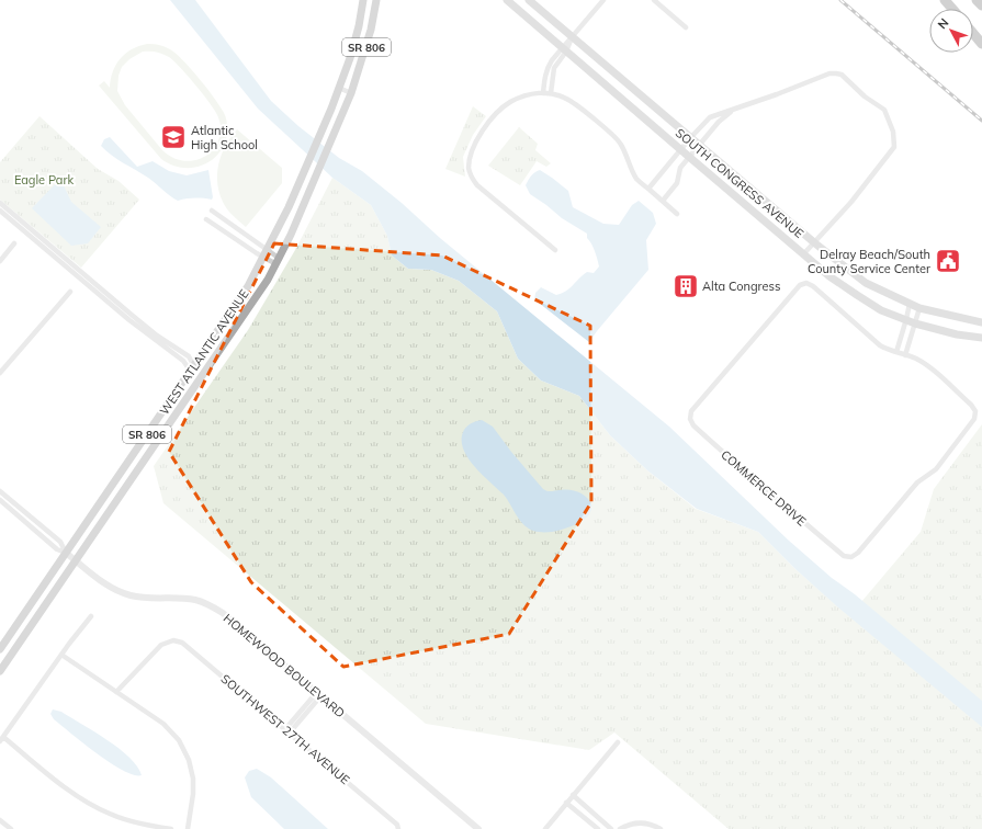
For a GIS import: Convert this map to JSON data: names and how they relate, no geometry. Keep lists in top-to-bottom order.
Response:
{
  "streets": {
    "main road": ["SR 806", "SOUTH CONGRESS AVENUE", "WEST ATLANTIC AVENUE"],
    "street": ["COMMERCE DRIVE", "HOMEWOOD BOULEVARD", "SOUTHWEST 27TH AVENUE"]
  },
  "crossings": [
    ["WEST ATLANTIC AVENUE", "HOMEWOOD BOULEVARD"]
  ],
  "parks": ["Eagle Park"],
  "places": {
    "school or university": ["Atlantic High School"],
    "public building": ["Delray Beach/South County Service Center"],
    "building": ["Alta Congress"]
  },
  "north": "top left"
}
